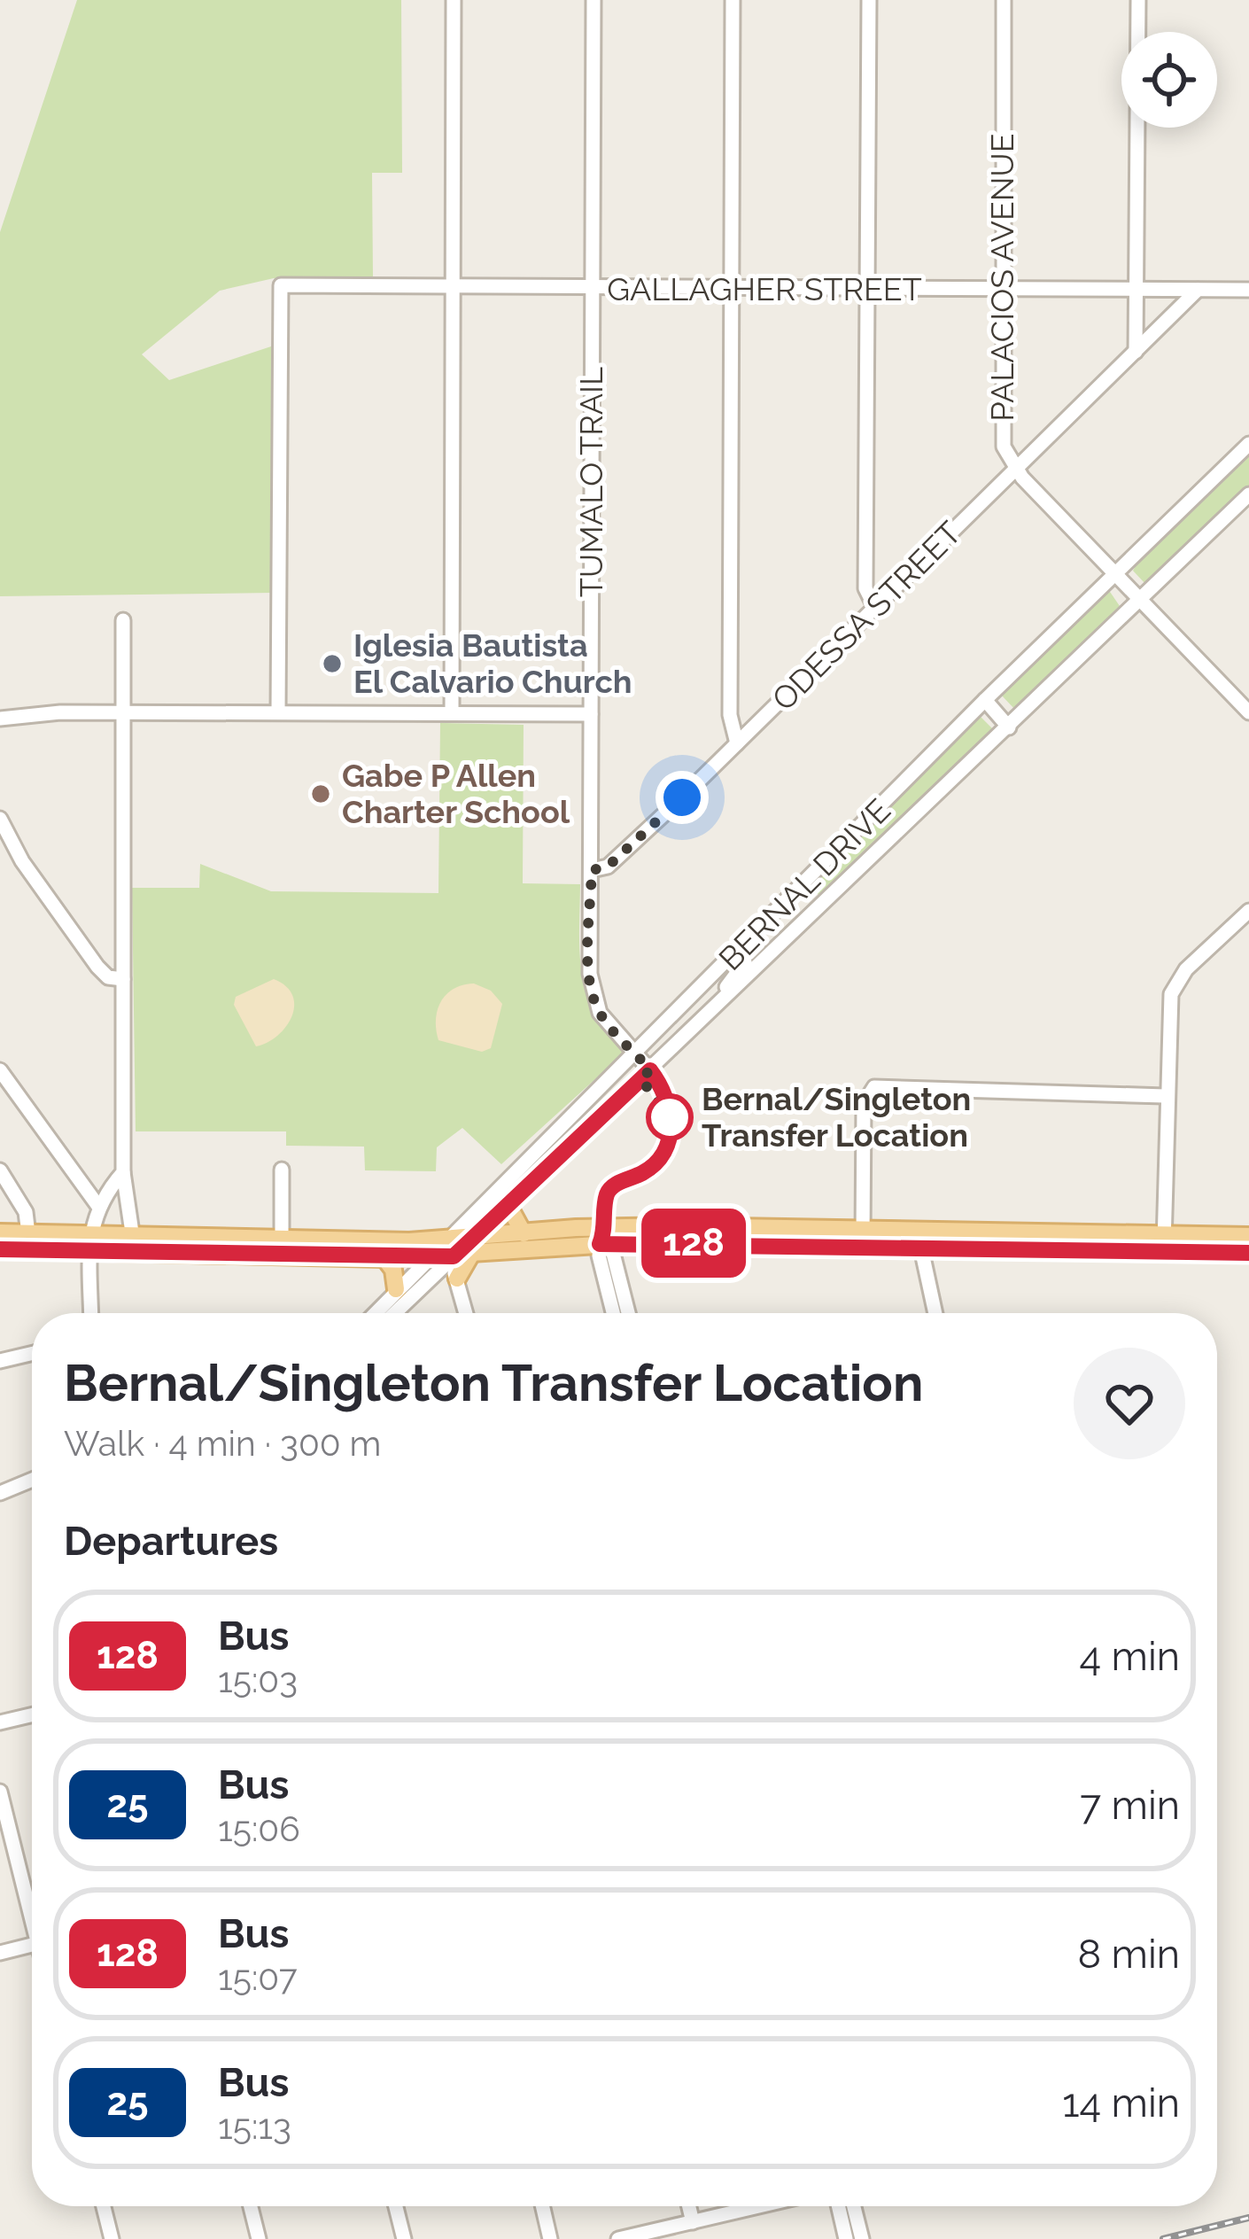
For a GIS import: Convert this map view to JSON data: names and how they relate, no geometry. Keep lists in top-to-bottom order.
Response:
{
  "streets": {
    "street": [
      "PALACIOS AVENUE",
      "GALLAGHER STREET",
      "TUMALO TRAIL",
      "ODESSA STREET",
      "BERNAL DRIVE"
    ]
  },
  "crossings": [
    ["PALACIOS AVENUE", "GALLAGHER STREET"],
    ["PALACIOS AVENUE", "ODESSA STREET"],
    ["PALACIOS AVENUE", "BERNAL DRIVE"],
    ["GALLAGHER STREET", "TUMALO TRAIL"],
    ["GALLAGHER STREET", "ODESSA STREET"],
    ["TUMALO TRAIL", "ODESSA STREET"],
    ["TUMALO TRAIL", "BERNAL DRIVE"]
  ],
  "places": ["Iglesia Bautista El Calvario Church", "Gabe P Allen Charter School", "Bernal/Singleton Transfer Location"],
  "lines": ["bus line 128"],
  "page": {
    "on_map": "128",
    "heading": [
      ["Bernal/Singleton Transfer Location", "Walk · 4 min · 300 m"],
      "Departures"
    ],
    "list": [
      {
        "mark": "128",
        "name": "Bus",
        "note": "15:03",
        "value": "4 min"
      },
      {
        "mark": "25",
        "name": "Bus",
        "note": "15:06",
        "value": "7 min"
      },
      {
        "mark": "128",
        "name": "Bus",
        "note": "15:07",
        "value": "8 min"
      },
      {
        "mark": "25",
        "name": "Bus",
        "note": "15:13",
        "value": "14 min"
      }
    ]
  }
}
